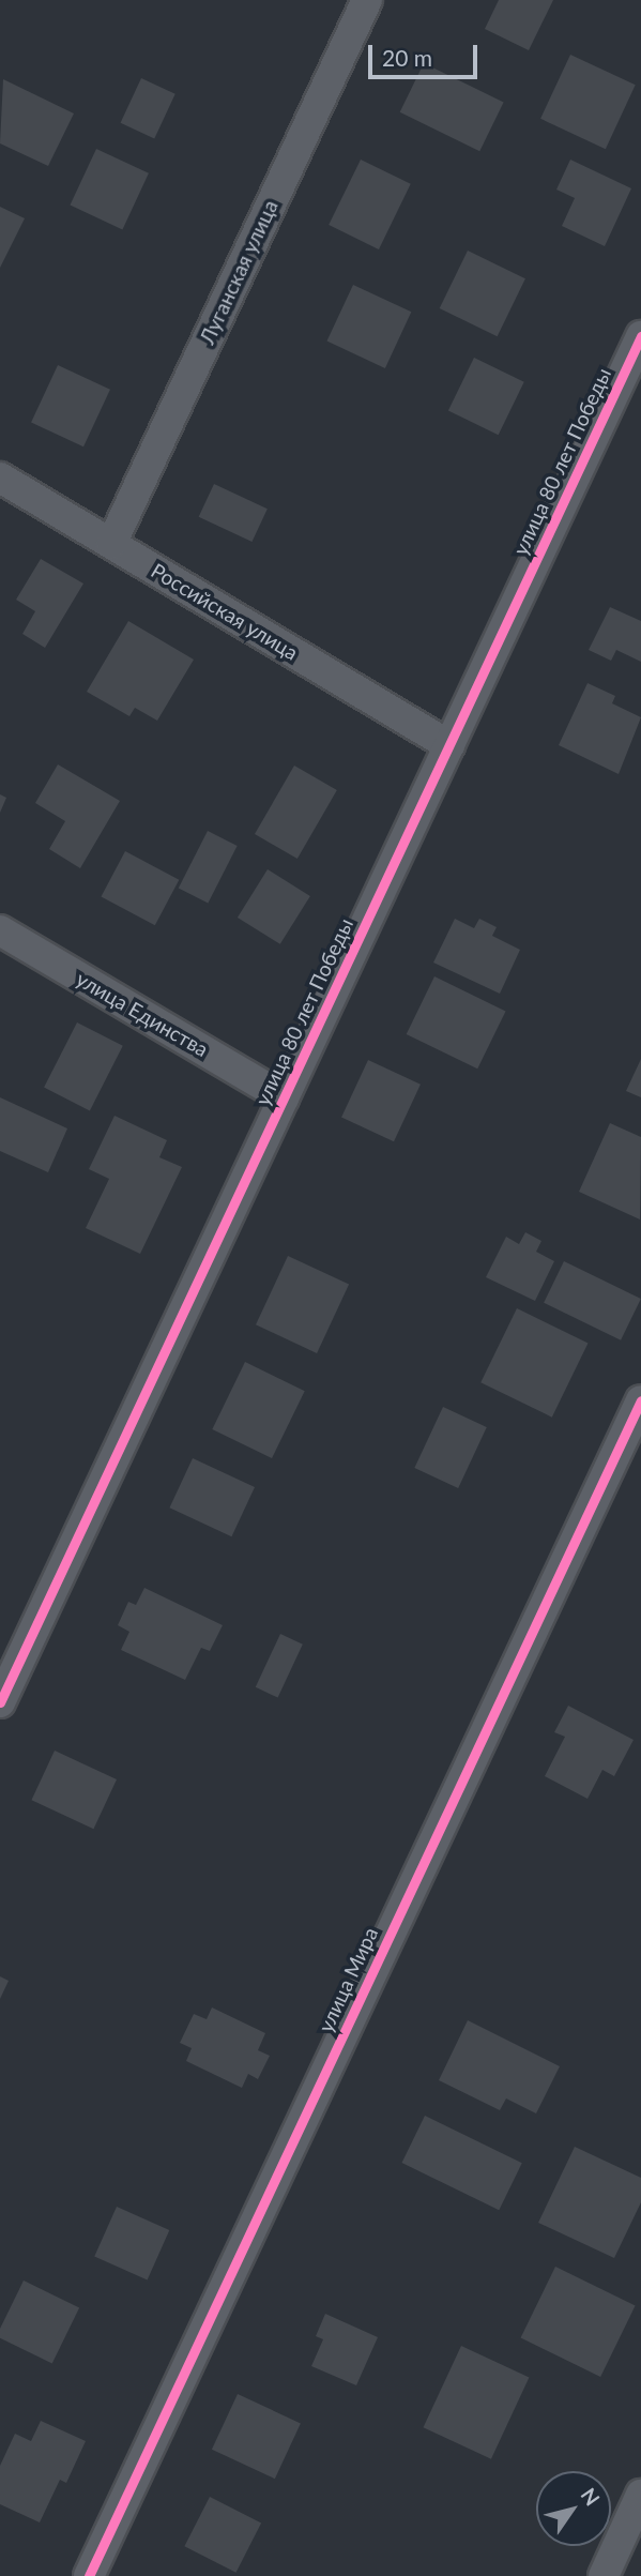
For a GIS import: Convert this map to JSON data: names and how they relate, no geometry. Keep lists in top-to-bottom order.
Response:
{
  "streets": {
    "street": [
      "Луганская улица",
      "улица 80 лет Победы",
      "Российская улица",
      "улица Единства",
      "улица Мира"
    ]
  },
  "crossings": [
    ["Луганская улица", "Российская улица"],
    ["улица 80 лет Победы", "Российская улица"],
    ["улица 80 лет Победы", "улица Единства"]
  ],
  "scale_bar": "20 m",
  "north": "top right"
}
